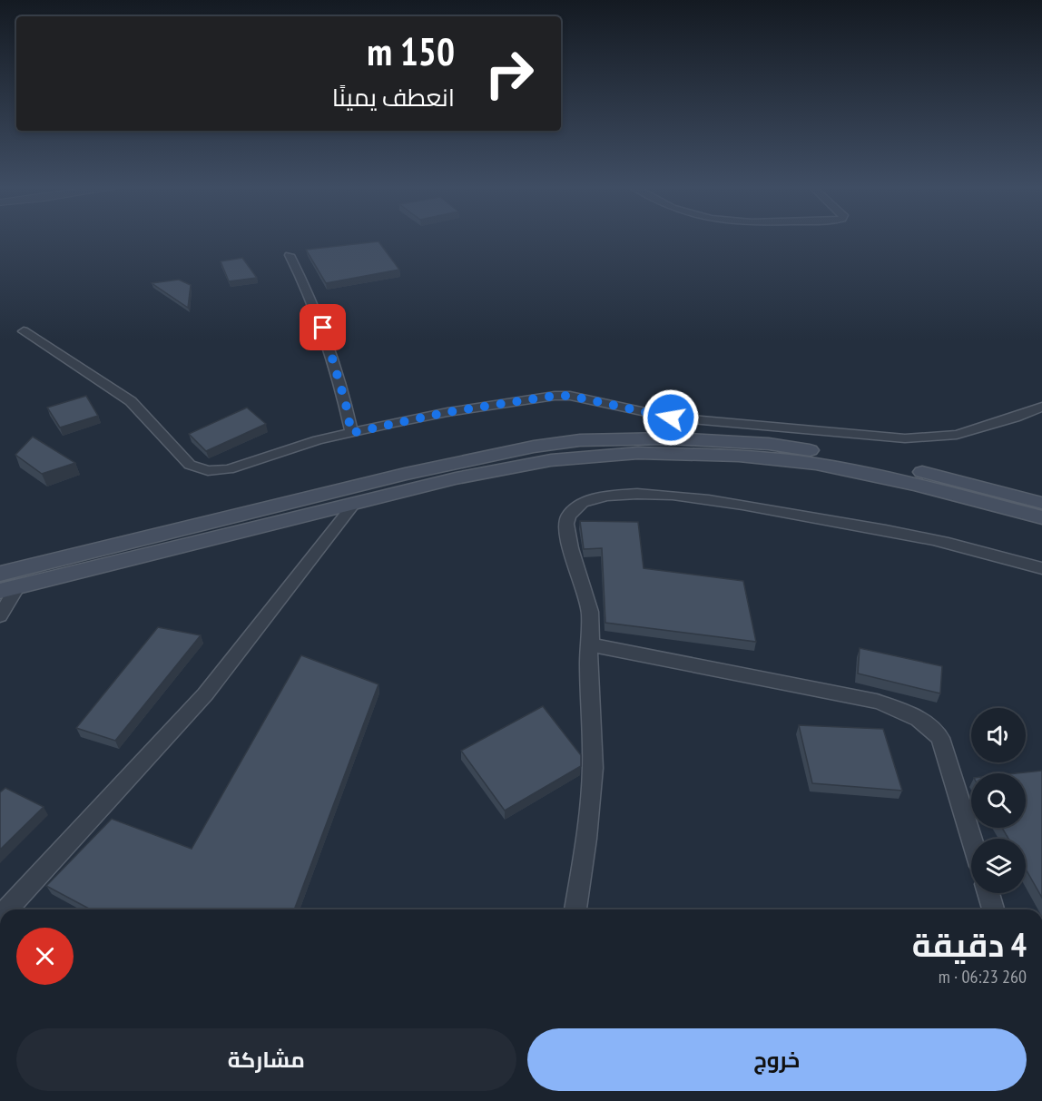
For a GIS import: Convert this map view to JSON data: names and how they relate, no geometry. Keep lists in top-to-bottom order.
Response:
{
  "page": {
    "turn": ["150 m", "انعطف يمينًا"],
    "heading": ["4 دقيقة", "260 m · 06:23"],
    "buttons": ["خروج", "مشاركة"]
  }
}
